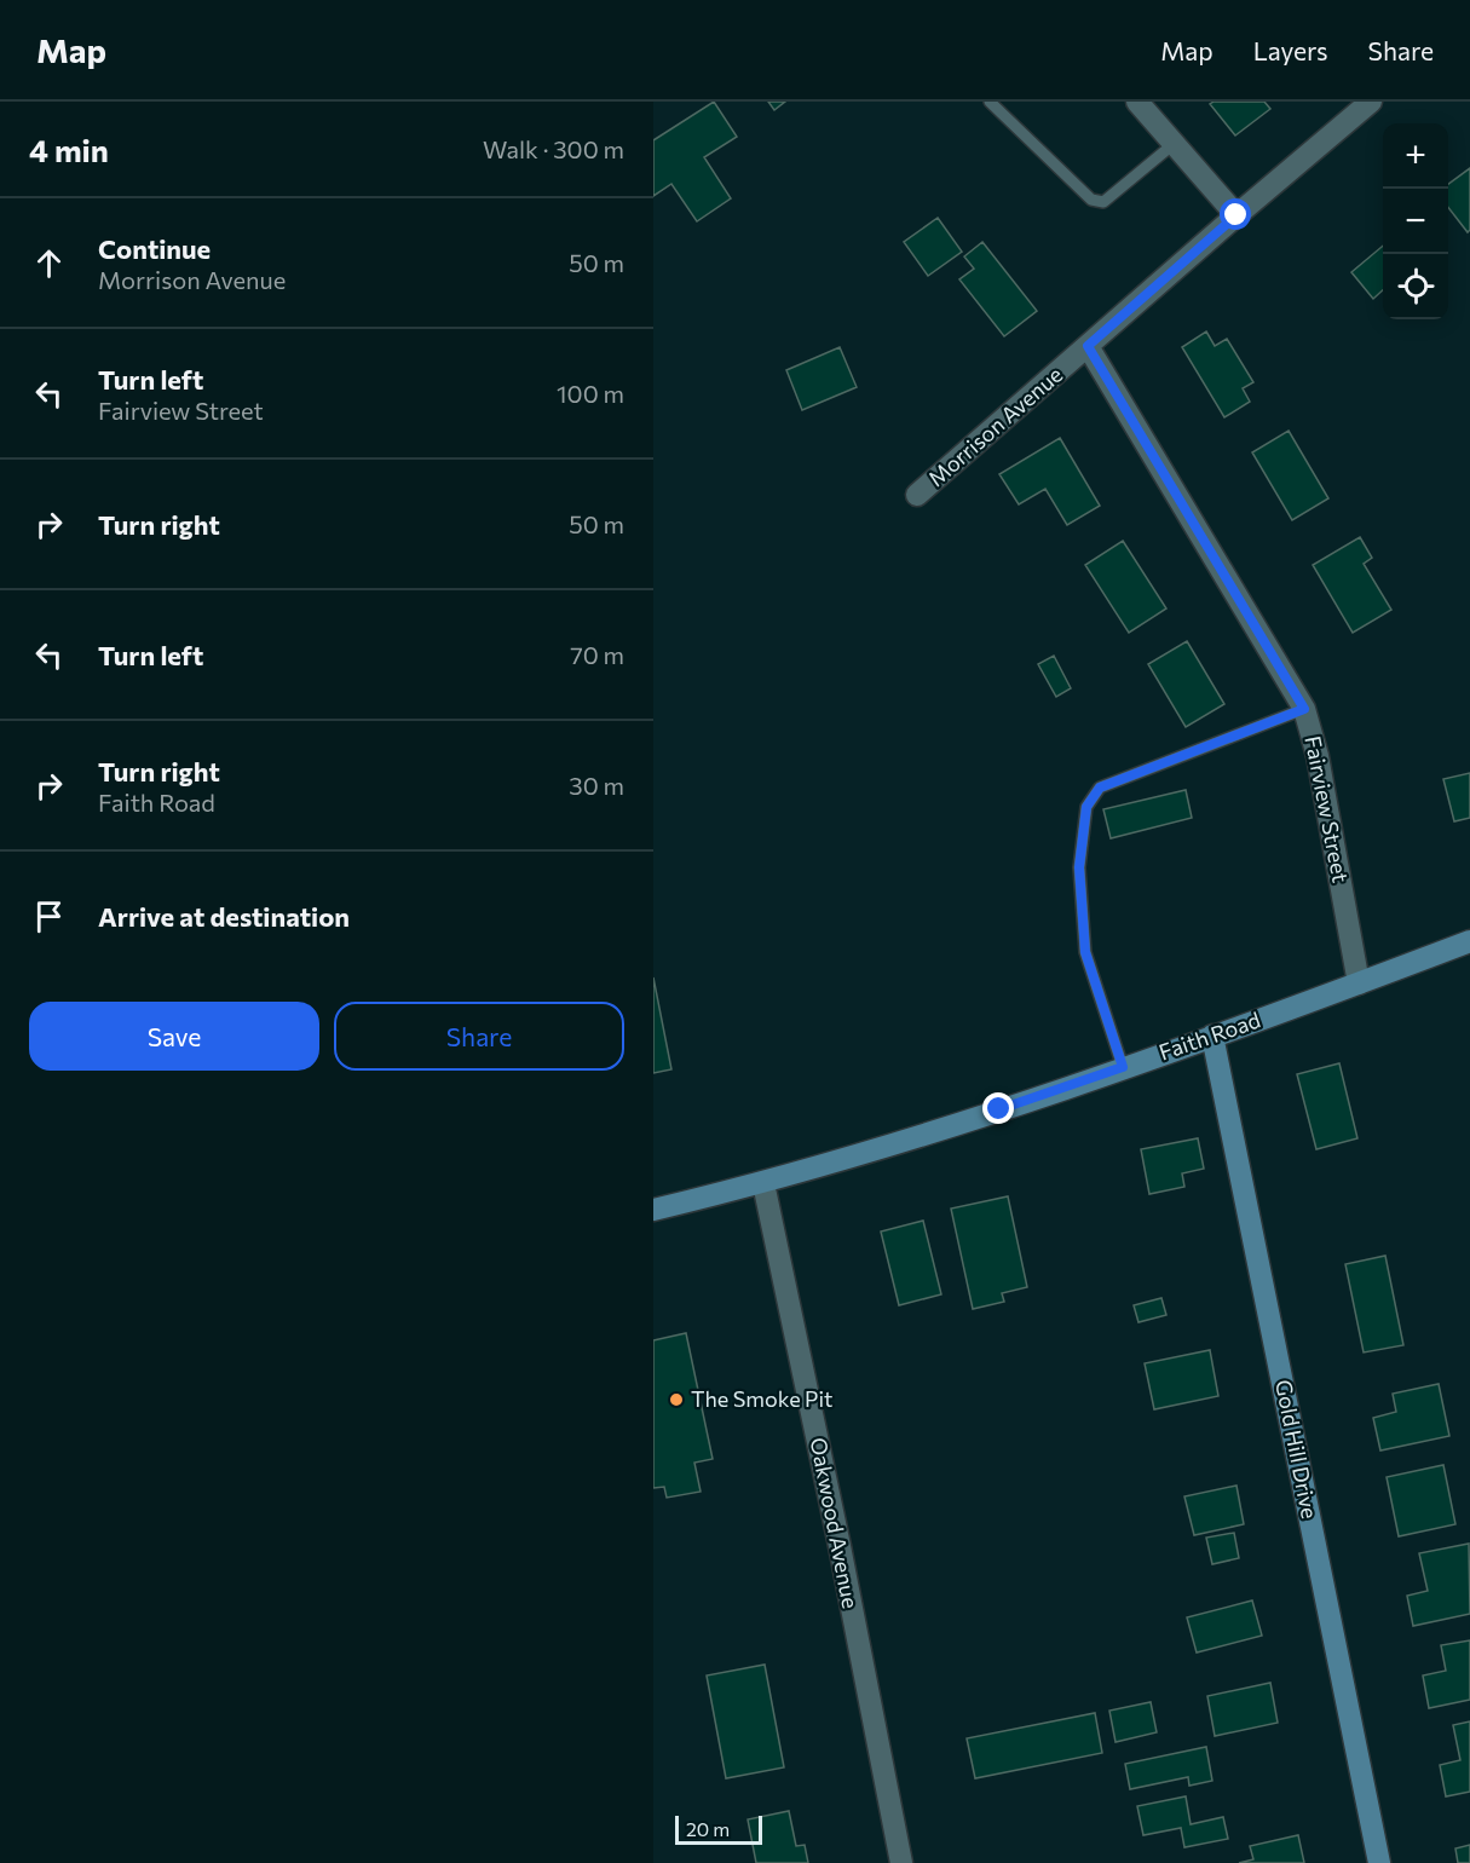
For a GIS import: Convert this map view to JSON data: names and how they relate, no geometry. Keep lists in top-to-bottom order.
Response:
{
  "streets": {
    "main road": ["Faith Road", "Gold Hill Drive"],
    "street": ["Morrison Avenue", "Fairview Street", "Oakwood Avenue"]
  },
  "crossings": [
    ["Morrison Avenue", "Fairview Street"],
    ["Fairview Street", "Faith Road"],
    ["Faith Road", "Gold Hill Drive"],
    ["Faith Road", "Oakwood Avenue"]
  ],
  "places": ["The Smoke Pit"],
  "scale_bar": "20 m",
  "page": {
    "header": "Map",
    "nav": ["Map", "Layers", "Share"],
    "heading": ["4 min", "Walk · 300 m"],
    "map_buttons": ["+", "−"],
    "list": [
      ["Continue", "Morrison Avenue", "50 m"],
      ["Turn left", "Fairview Street", "100 m"],
      ["Turn right", "50 m"],
      ["Turn left", "70 m"],
      ["Turn right", "Faith Road", "30 m"],
      "Arrive at destination"
    ],
    "buttons": ["Save", "Share"],
    "scale": "20 m"
  }
}
